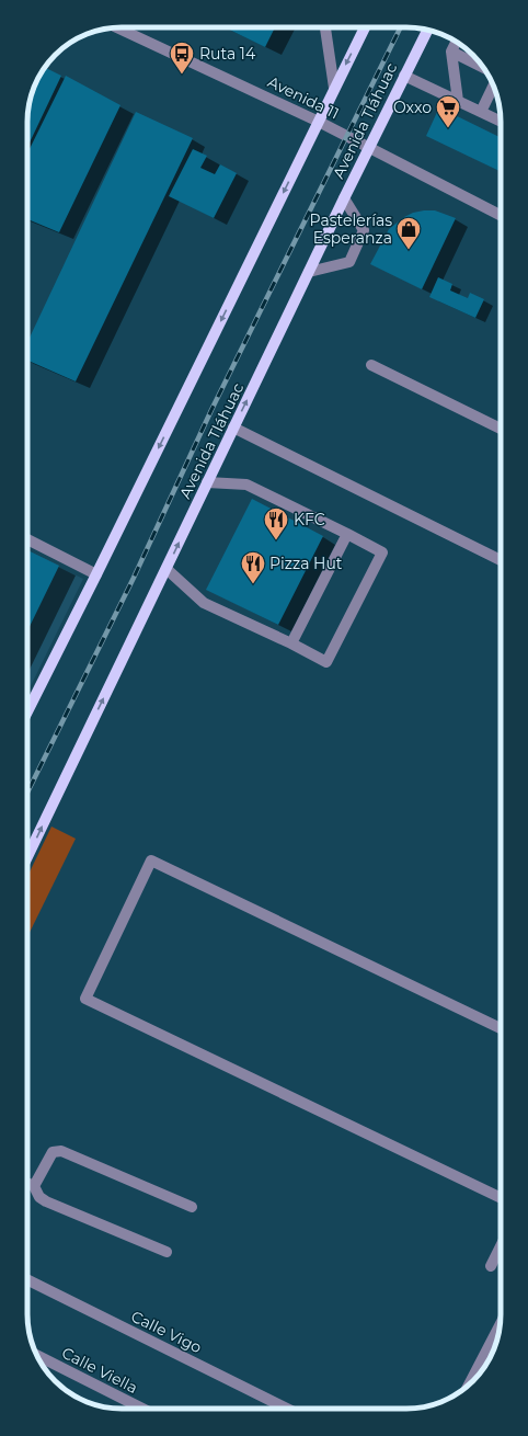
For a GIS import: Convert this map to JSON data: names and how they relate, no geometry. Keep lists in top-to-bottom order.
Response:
{
  "streets": {
    "main road": ["Avenida Tláhuac"],
    "street": ["Avenida 11", "Calle Vigo", "Calle Viella"]
  },
  "crossings": [
    ["Avenida 11", "Avenida Tláhuac"]
  ],
  "places": {
    "bus stop": ["Ruta 14"],
    "supermarket": ["Oxxo"],
    "shop": ["Pastelerías Esperanza"],
    "restaurant": ["KFC", "Pizza Hut"]
  }
}
